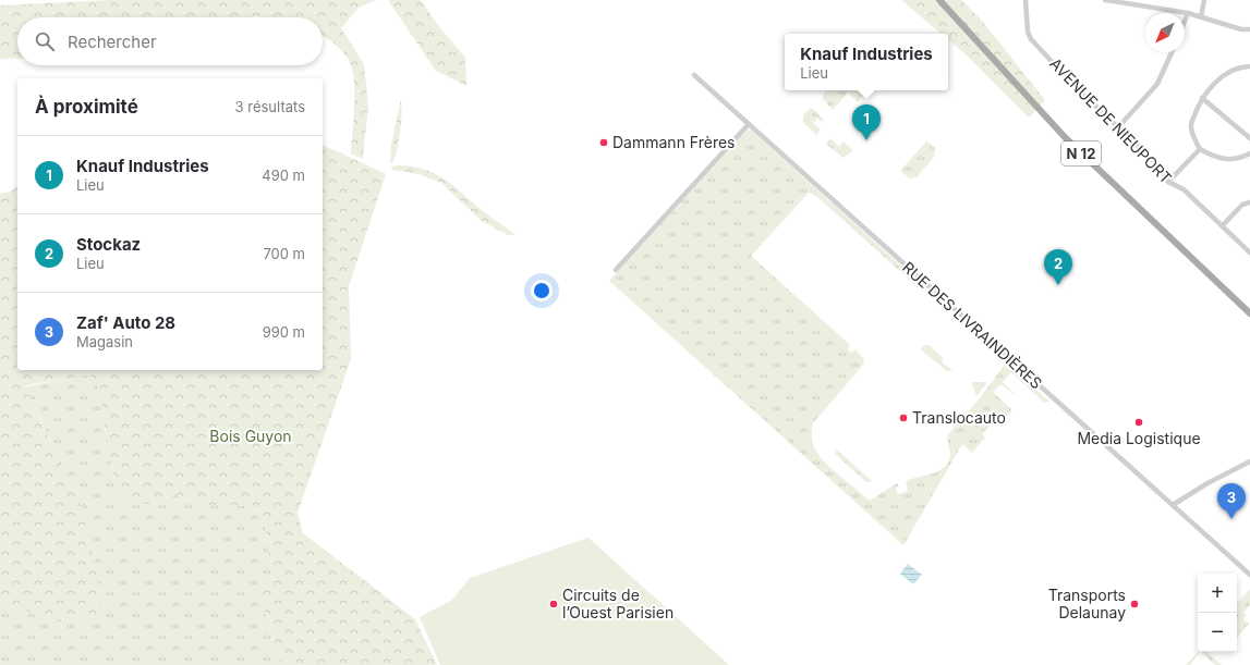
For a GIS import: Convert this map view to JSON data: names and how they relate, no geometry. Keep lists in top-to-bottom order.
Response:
{
  "streets": {
    "main road": ["N 12"],
    "street": ["AVENUE DE NIEUPORT", "RUE DES LIVRAINDIÈRES"]
  },
  "parks": ["Bois Guyon"],
  "places": [
    "Dammann Frères",
    "Translocauto",
    "Media Logistique",
    "Circuits de l’Ouest Parisien",
    "Transports Delaunay"
  ],
  "north": "bottom left",
  "page": {
    "search": "Rechercher",
    "popup": ["Knauf Industries", "Lieu"],
    "heading": ["À proximité", "3 résultats"],
    "pins": ["1", "2", "3"],
    "list": [
      {
        "mark": "1",
        "name": "Knauf Industries",
        "note": "Lieu",
        "value": "490 m"
      },
      {
        "mark": "2",
        "name": "Stockaz",
        "note": "Lieu",
        "value": "700 m"
      },
      {
        "mark": "3",
        "name": "Zaf' Auto 28",
        "note": "Magasin",
        "value": "990 m"
      }
    ],
    "map_buttons": ["+", "−"]
  }
}
